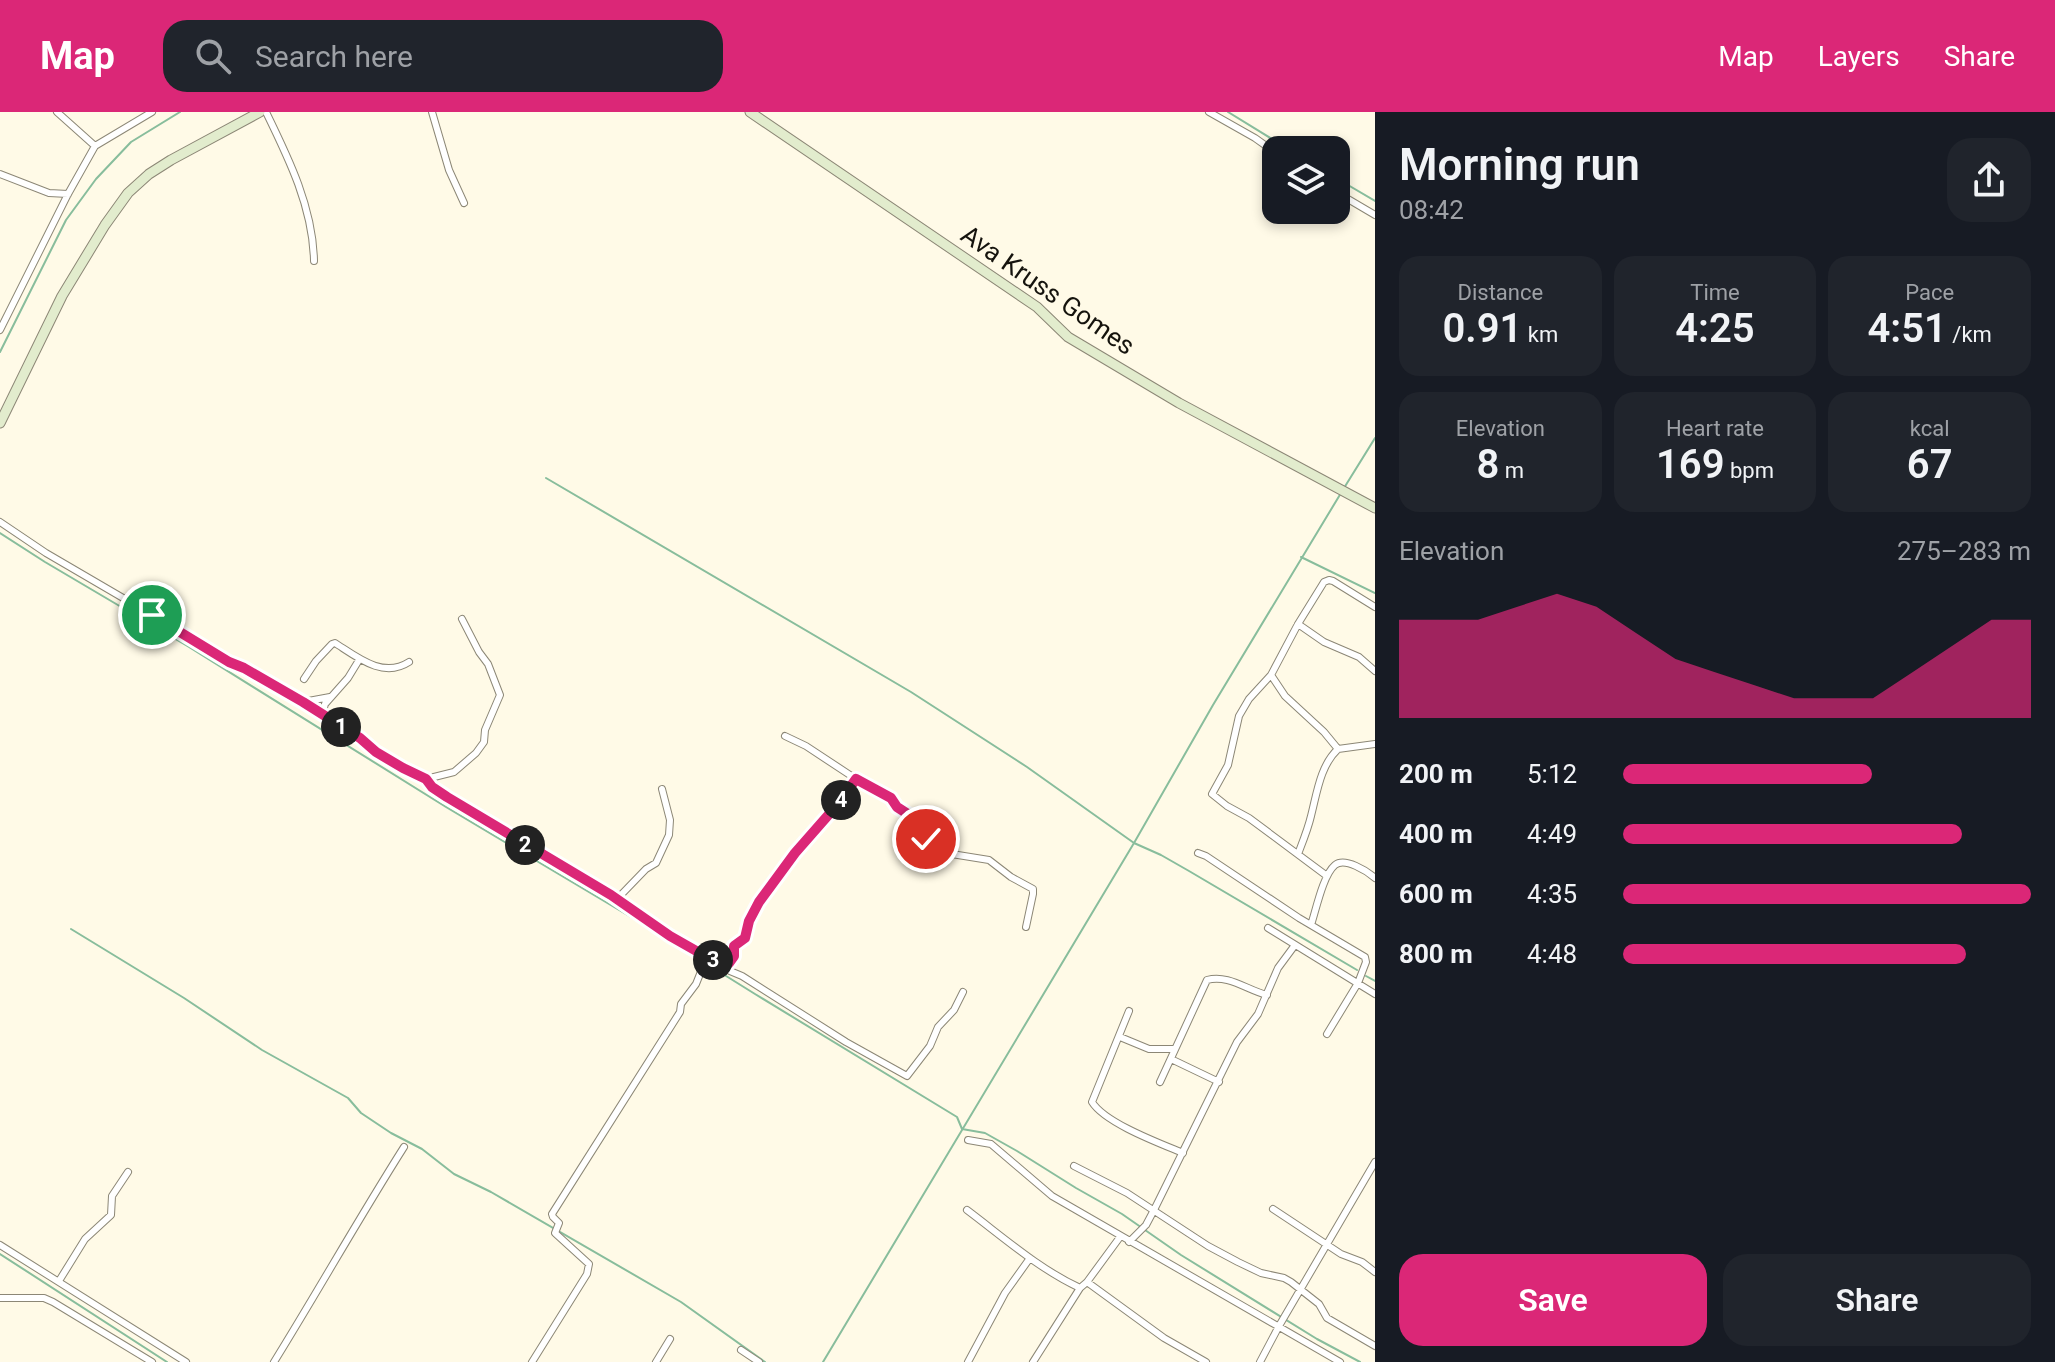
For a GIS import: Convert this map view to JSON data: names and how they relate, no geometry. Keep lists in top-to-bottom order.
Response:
{
  "streets": {
    "street": ["Ava Kruss Gomes"]
  },
  "page": {
    "header": "Map",
    "search": "Search here",
    "nav": ["Map", "Layers", "Share"],
    "heading": ["Morning run", "08:42"],
    "stats": [
      ["Distance", "0.91 km"],
      ["Time", "4:25"],
      ["Pace", "4:51 /km"],
      ["Elevation", "8 m"],
      ["Heart rate", "169 bpm"],
      ["kcal", "67"]
    ],
    "chart": ["Elevation", "275–283 m"],
    "pins": [
      "1",
      "4",
      "2",
      "3"
    ],
    "list": [
      {
        "name": "200 m",
        "note": "5:12"
      },
      {
        "name": "400 m",
        "note": "4:49"
      },
      {
        "name": "600 m",
        "note": "4:35"
      },
      {
        "name": "800 m",
        "note": "4:48"
      }
    ],
    "buttons": ["Save", "Share"]
  }
}
